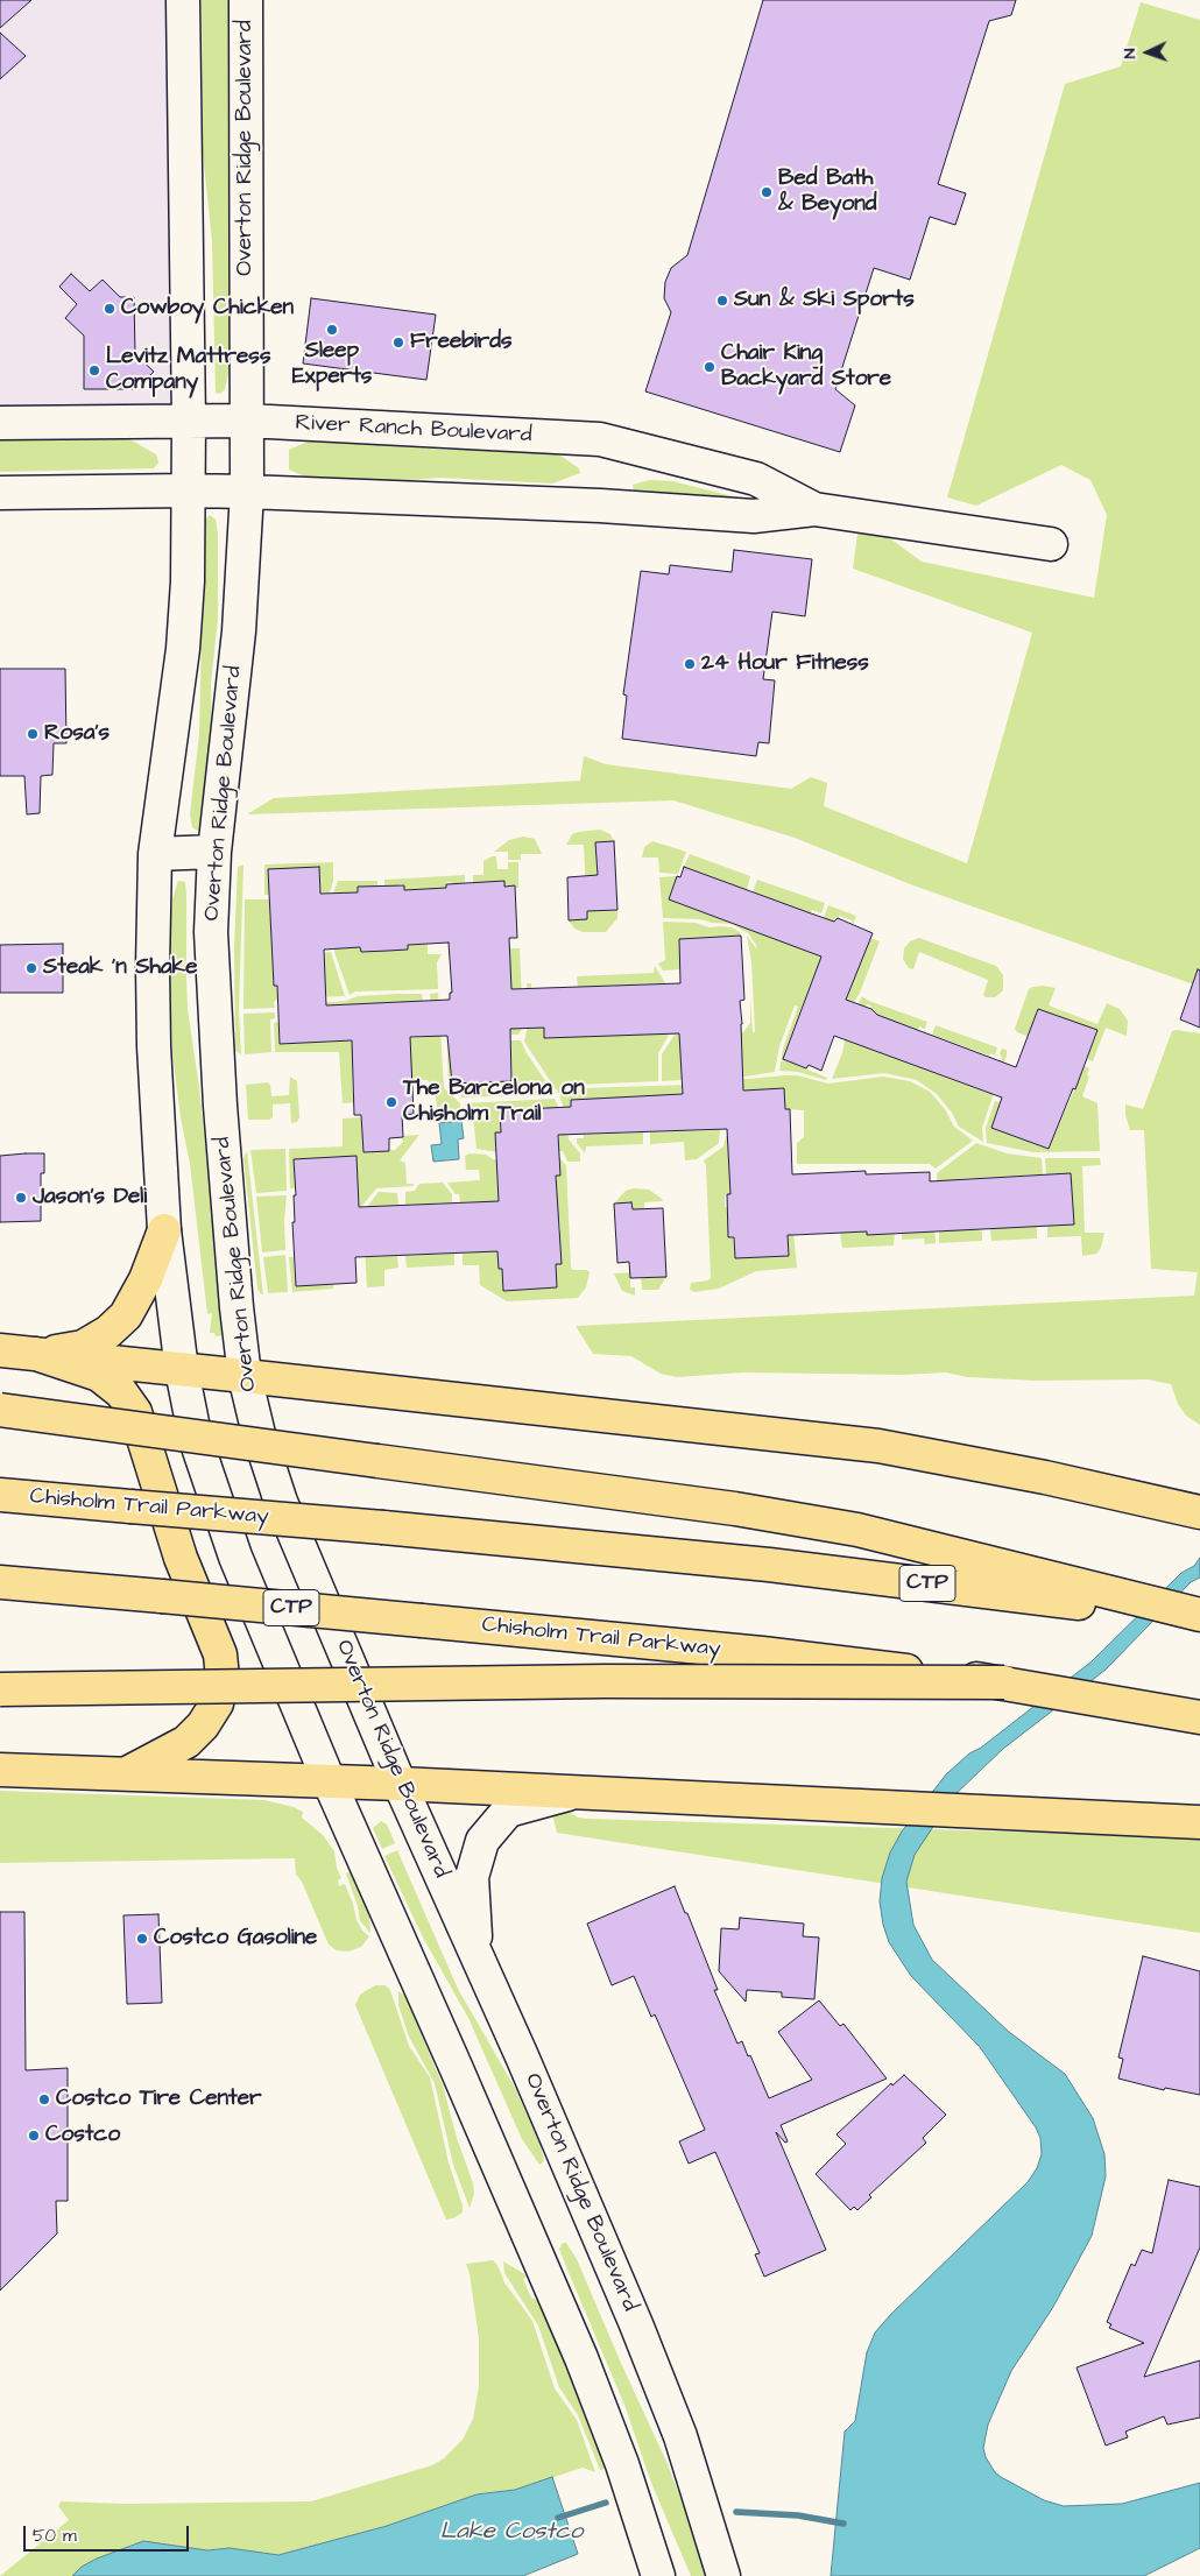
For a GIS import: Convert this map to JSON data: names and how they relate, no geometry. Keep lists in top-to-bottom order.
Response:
{
  "streets": {
    "main road": ["Chisholm Trail Parkway", "CTP"],
    "street": ["Overton Ridge Boulevard", "River Ranch Boulevard"]
  },
  "crossings": [
    ["Overton Ridge Boulevard", "River Ranch Boulevard"]
  ],
  "water": ["Lake Costco"],
  "places": [
    "Bed Bath & Beyond",
    "Sun & Ski Sports",
    "Cowboy Chicken",
    "Sleep Experts",
    "Freebirds",
    "Chair King Backyard Store",
    "Levitz Mattress Company",
    "24 Hour Fitness",
    "Rosa's",
    "Steak 'n Shake",
    "The Barcelona on Chisholm Trail",
    "Jason's Deli",
    "Costco Gasoline",
    "Costco Tire Center",
    "Costco"
  ],
  "scale_bar": "50 m",
  "north": "left"
}
